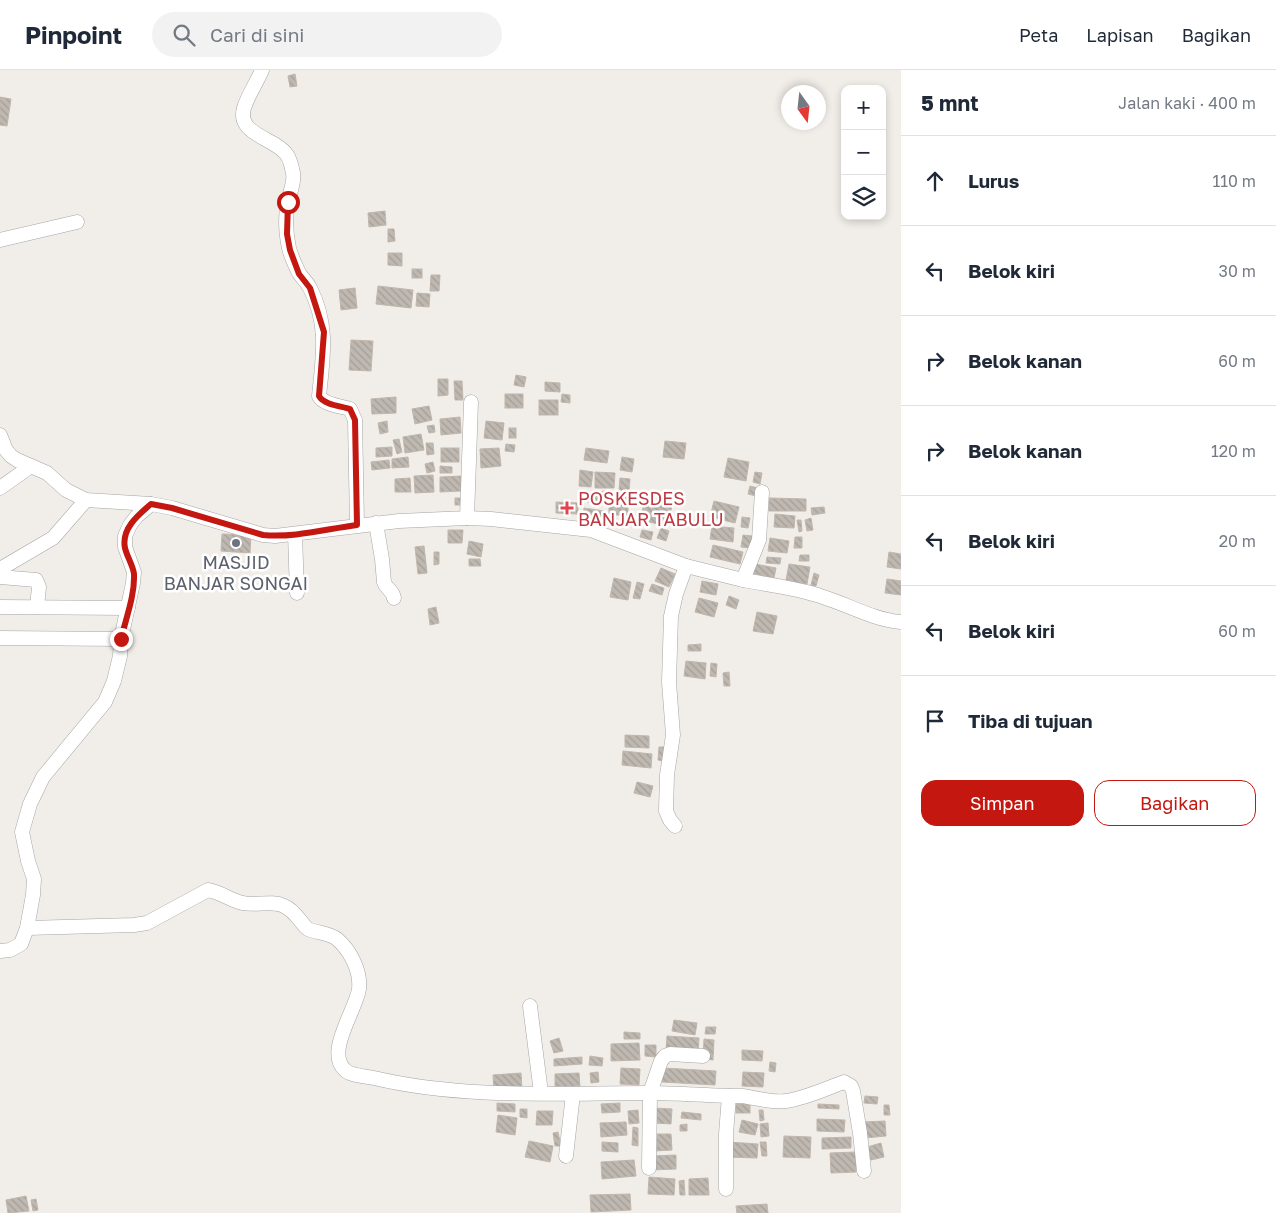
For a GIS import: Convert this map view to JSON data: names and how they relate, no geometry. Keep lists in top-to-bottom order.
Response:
{
  "places": {
    "health": ["POSKESDES BANJAR TABULU"],
    "other": ["MASJID BANJAR SONGAI"]
  },
  "north": "bottom",
  "page": {
    "header": "Pinpoint",
    "search": "Cari di sini",
    "nav": ["Peta", "Lapisan", "Bagikan"],
    "heading": ["5 mnt", "Jalan kaki · 400 m"],
    "map_buttons": ["+", "−"],
    "list": [
      ["Lurus", "110 m"],
      ["Belok kiri", "30 m"],
      ["Belok kanan", "60 m"],
      ["Belok kanan", "120 m"],
      ["Belok kiri", "20 m"],
      ["Belok kiri", "60 m"],
      "Tiba di tujuan"
    ],
    "buttons": ["Simpan", "Bagikan"]
  }
}
